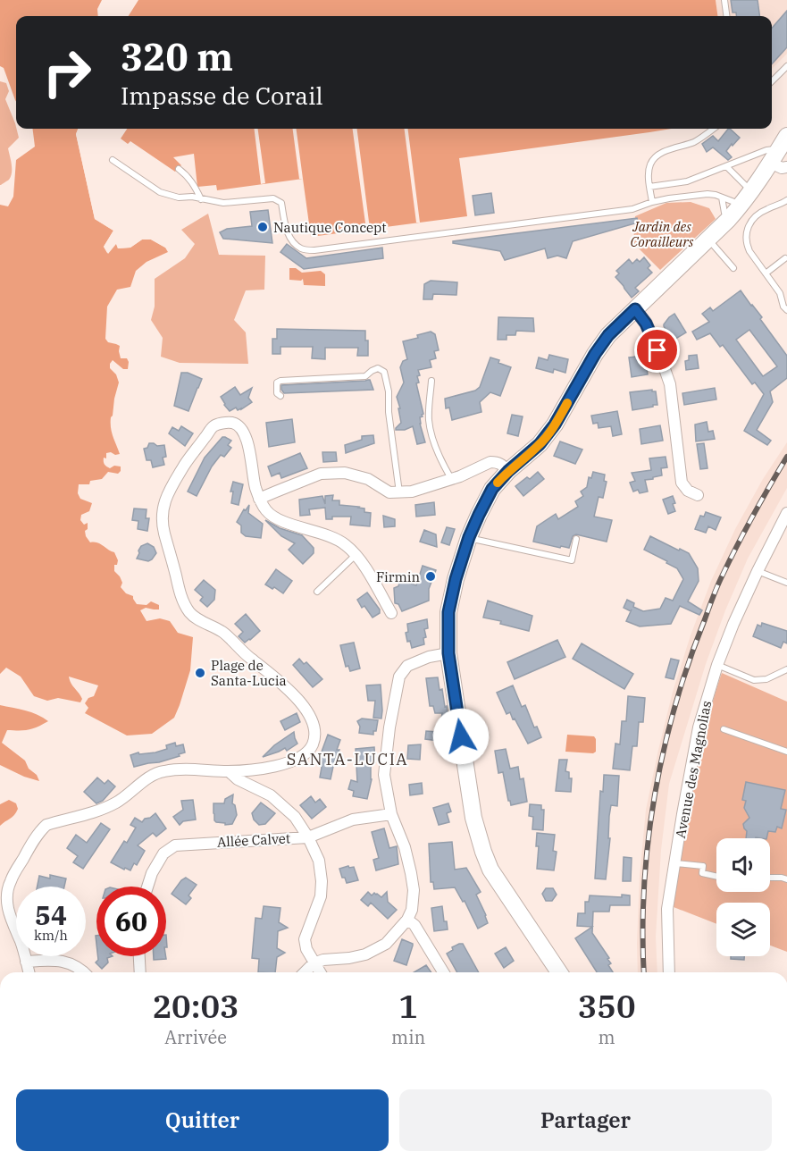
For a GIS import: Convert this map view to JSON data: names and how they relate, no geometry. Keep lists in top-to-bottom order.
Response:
{
  "streets": {
    "street": ["Avenue des Magnolias", "Allée Calvet"]
  },
  "districts": ["SANTA-LUCIA"],
  "parks": ["Jardin des Corailleurs"],
  "places": ["Nautique Concept", "Firmin", "Plage de Santa-Lucia"],
  "page": {
    "turn": ["320 m", "Impasse de Corail"],
    "speed": "54 km/h",
    "limit": "60",
    "eta": [
      "20:03",
      "Arrivée",
      "1",
      "min",
      "350",
      "m"
    ],
    "buttons": ["Quitter", "Partager"]
  }
}
